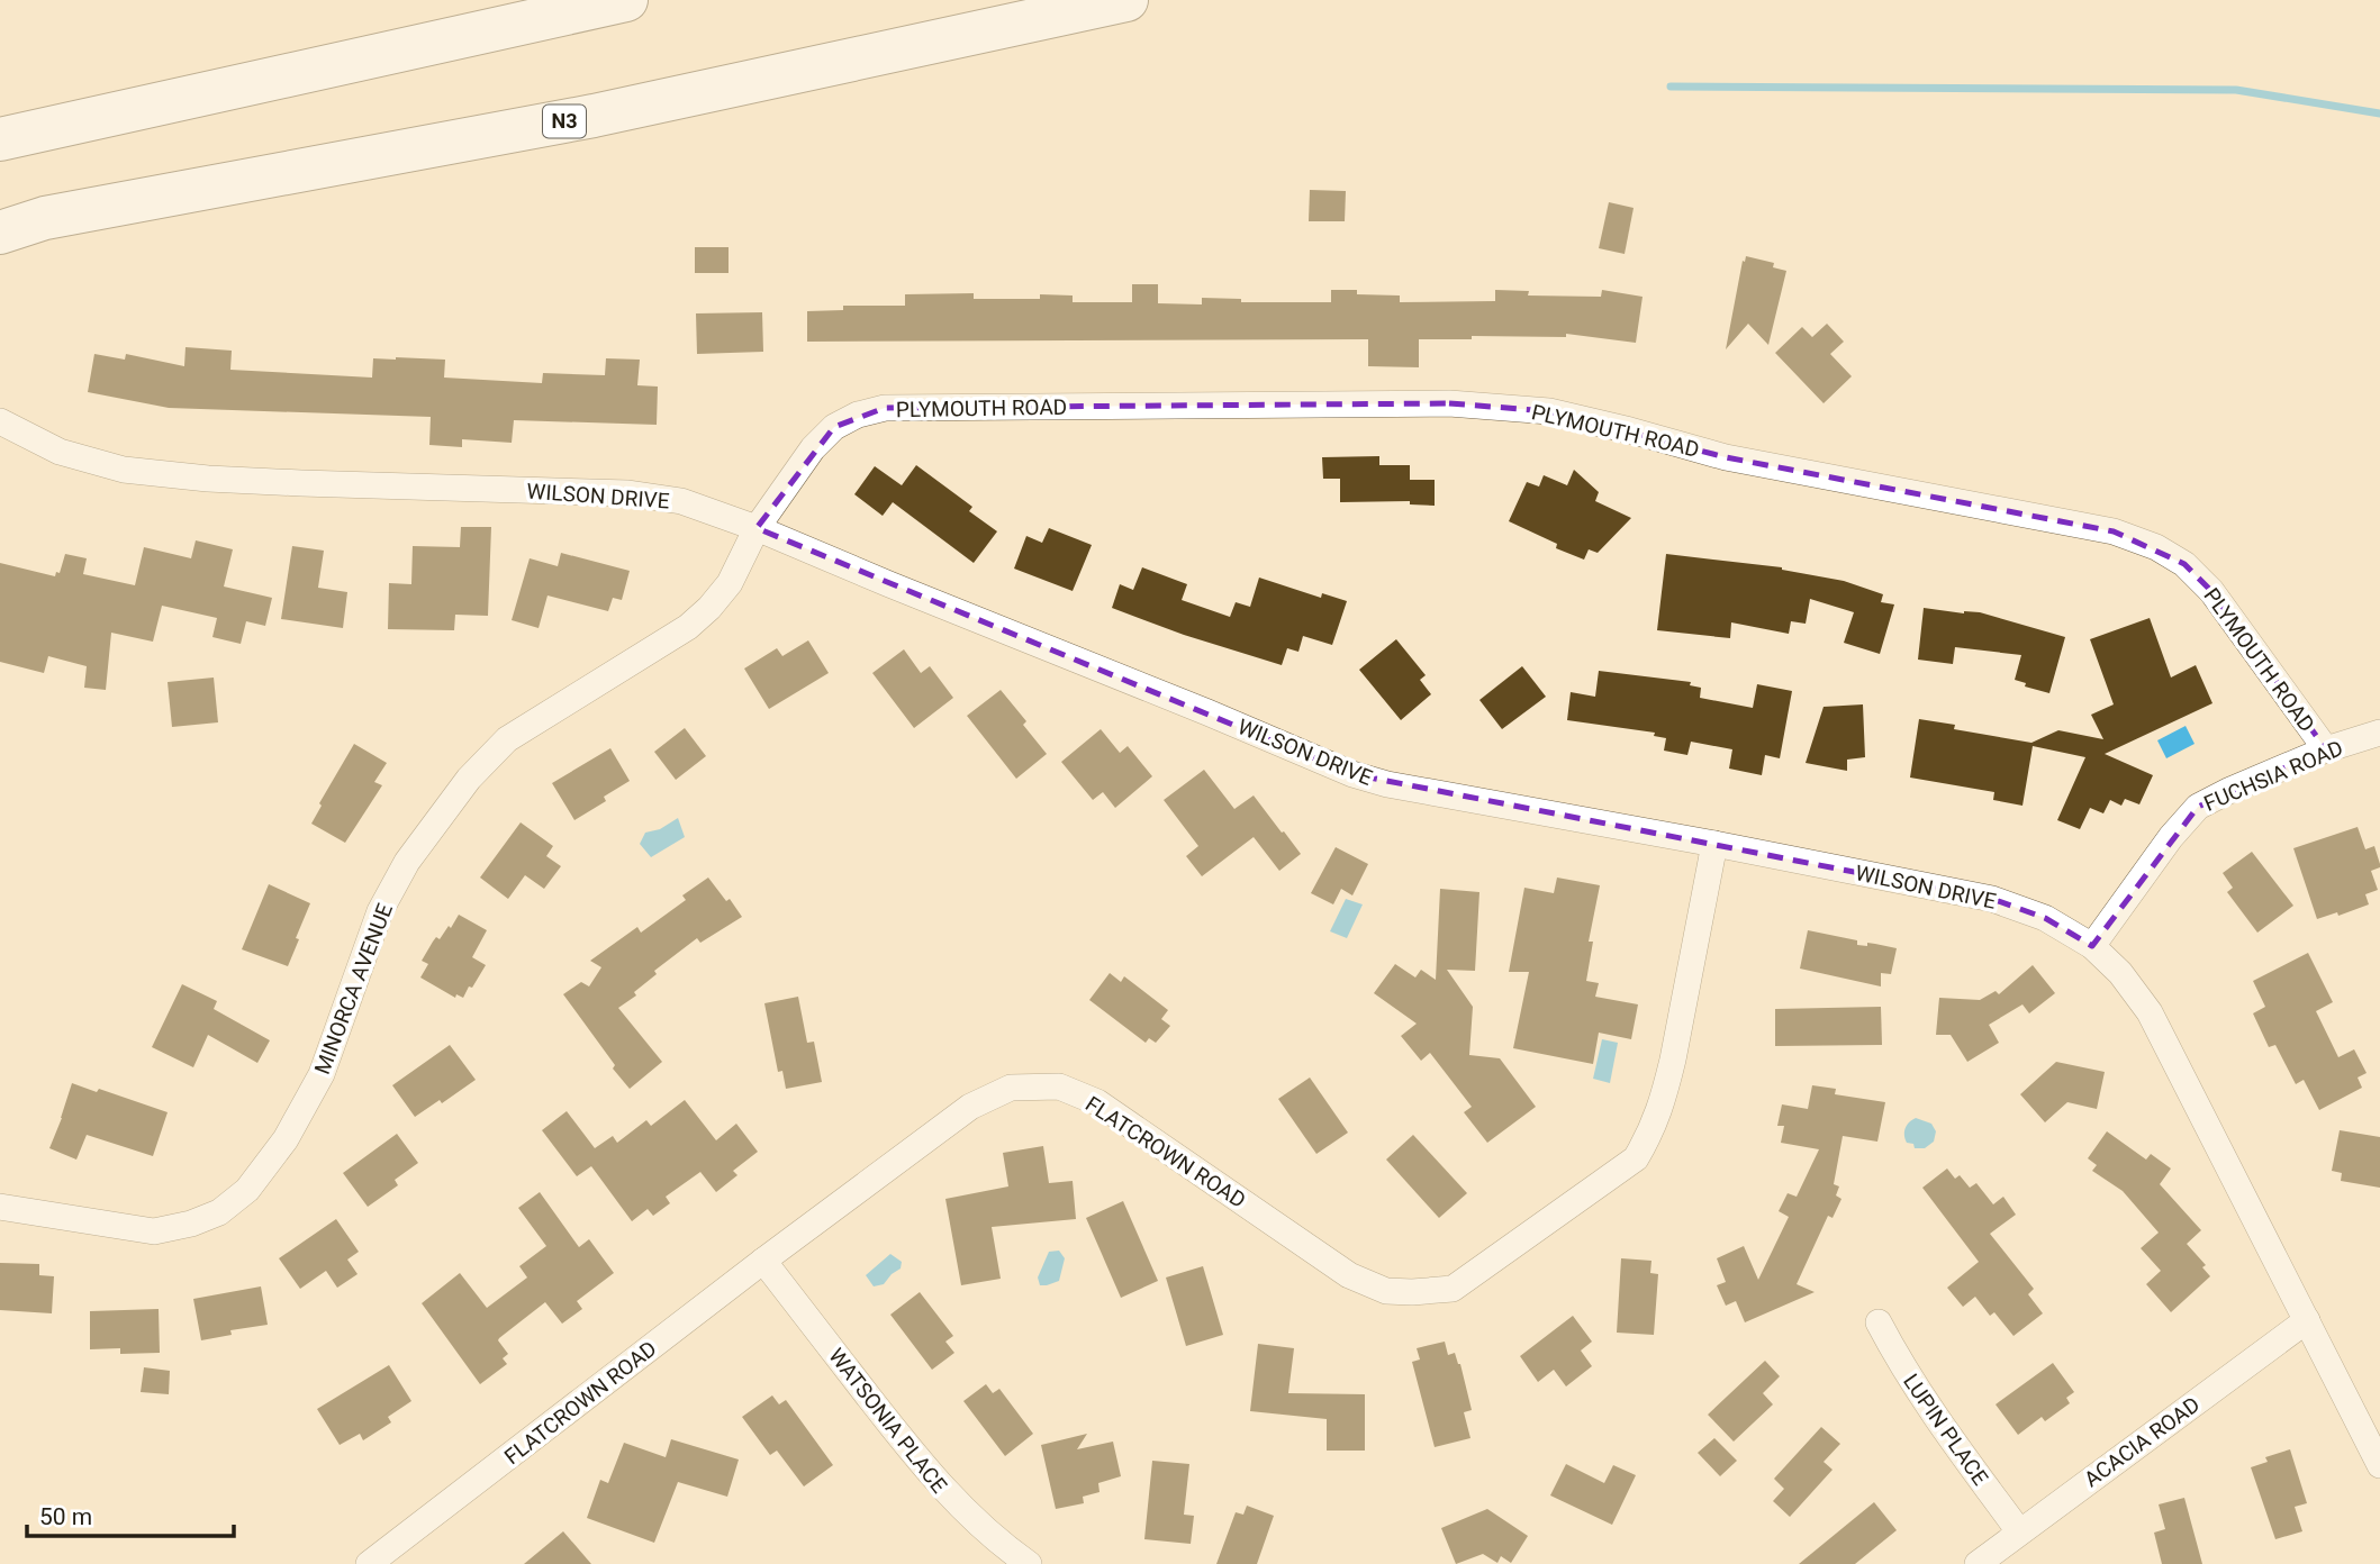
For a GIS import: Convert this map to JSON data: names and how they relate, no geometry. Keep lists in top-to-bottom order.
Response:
{
  "streets": {
    "highway": ["N3"],
    "street": [
      "PLYMOUTH ROAD",
      "WILSON DRIVE",
      "FUCHSIA ROAD",
      "MINORCA AVENUE",
      "FLATCROWN ROAD",
      "WATSONIA PLACE",
      "LUPIN PLACE",
      "ACACIA ROAD"
    ]
  },
  "crossings": [
    ["PLYMOUTH ROAD", "WILSON DRIVE"],
    ["PLYMOUTH ROAD", "FUCHSIA ROAD"],
    ["PLYMOUTH ROAD", "MINORCA AVENUE"],
    ["WILSON DRIVE", "FUCHSIA ROAD"],
    ["WILSON DRIVE", "MINORCA AVENUE"],
    ["WILSON DRIVE", "FLATCROWN ROAD"],
    ["WILSON DRIVE", "ACACIA ROAD"],
    ["FLATCROWN ROAD", "WATSONIA PLACE"],
    ["LUPIN PLACE", "ACACIA ROAD"]
  ],
  "scale_bar": "50 m"
}
